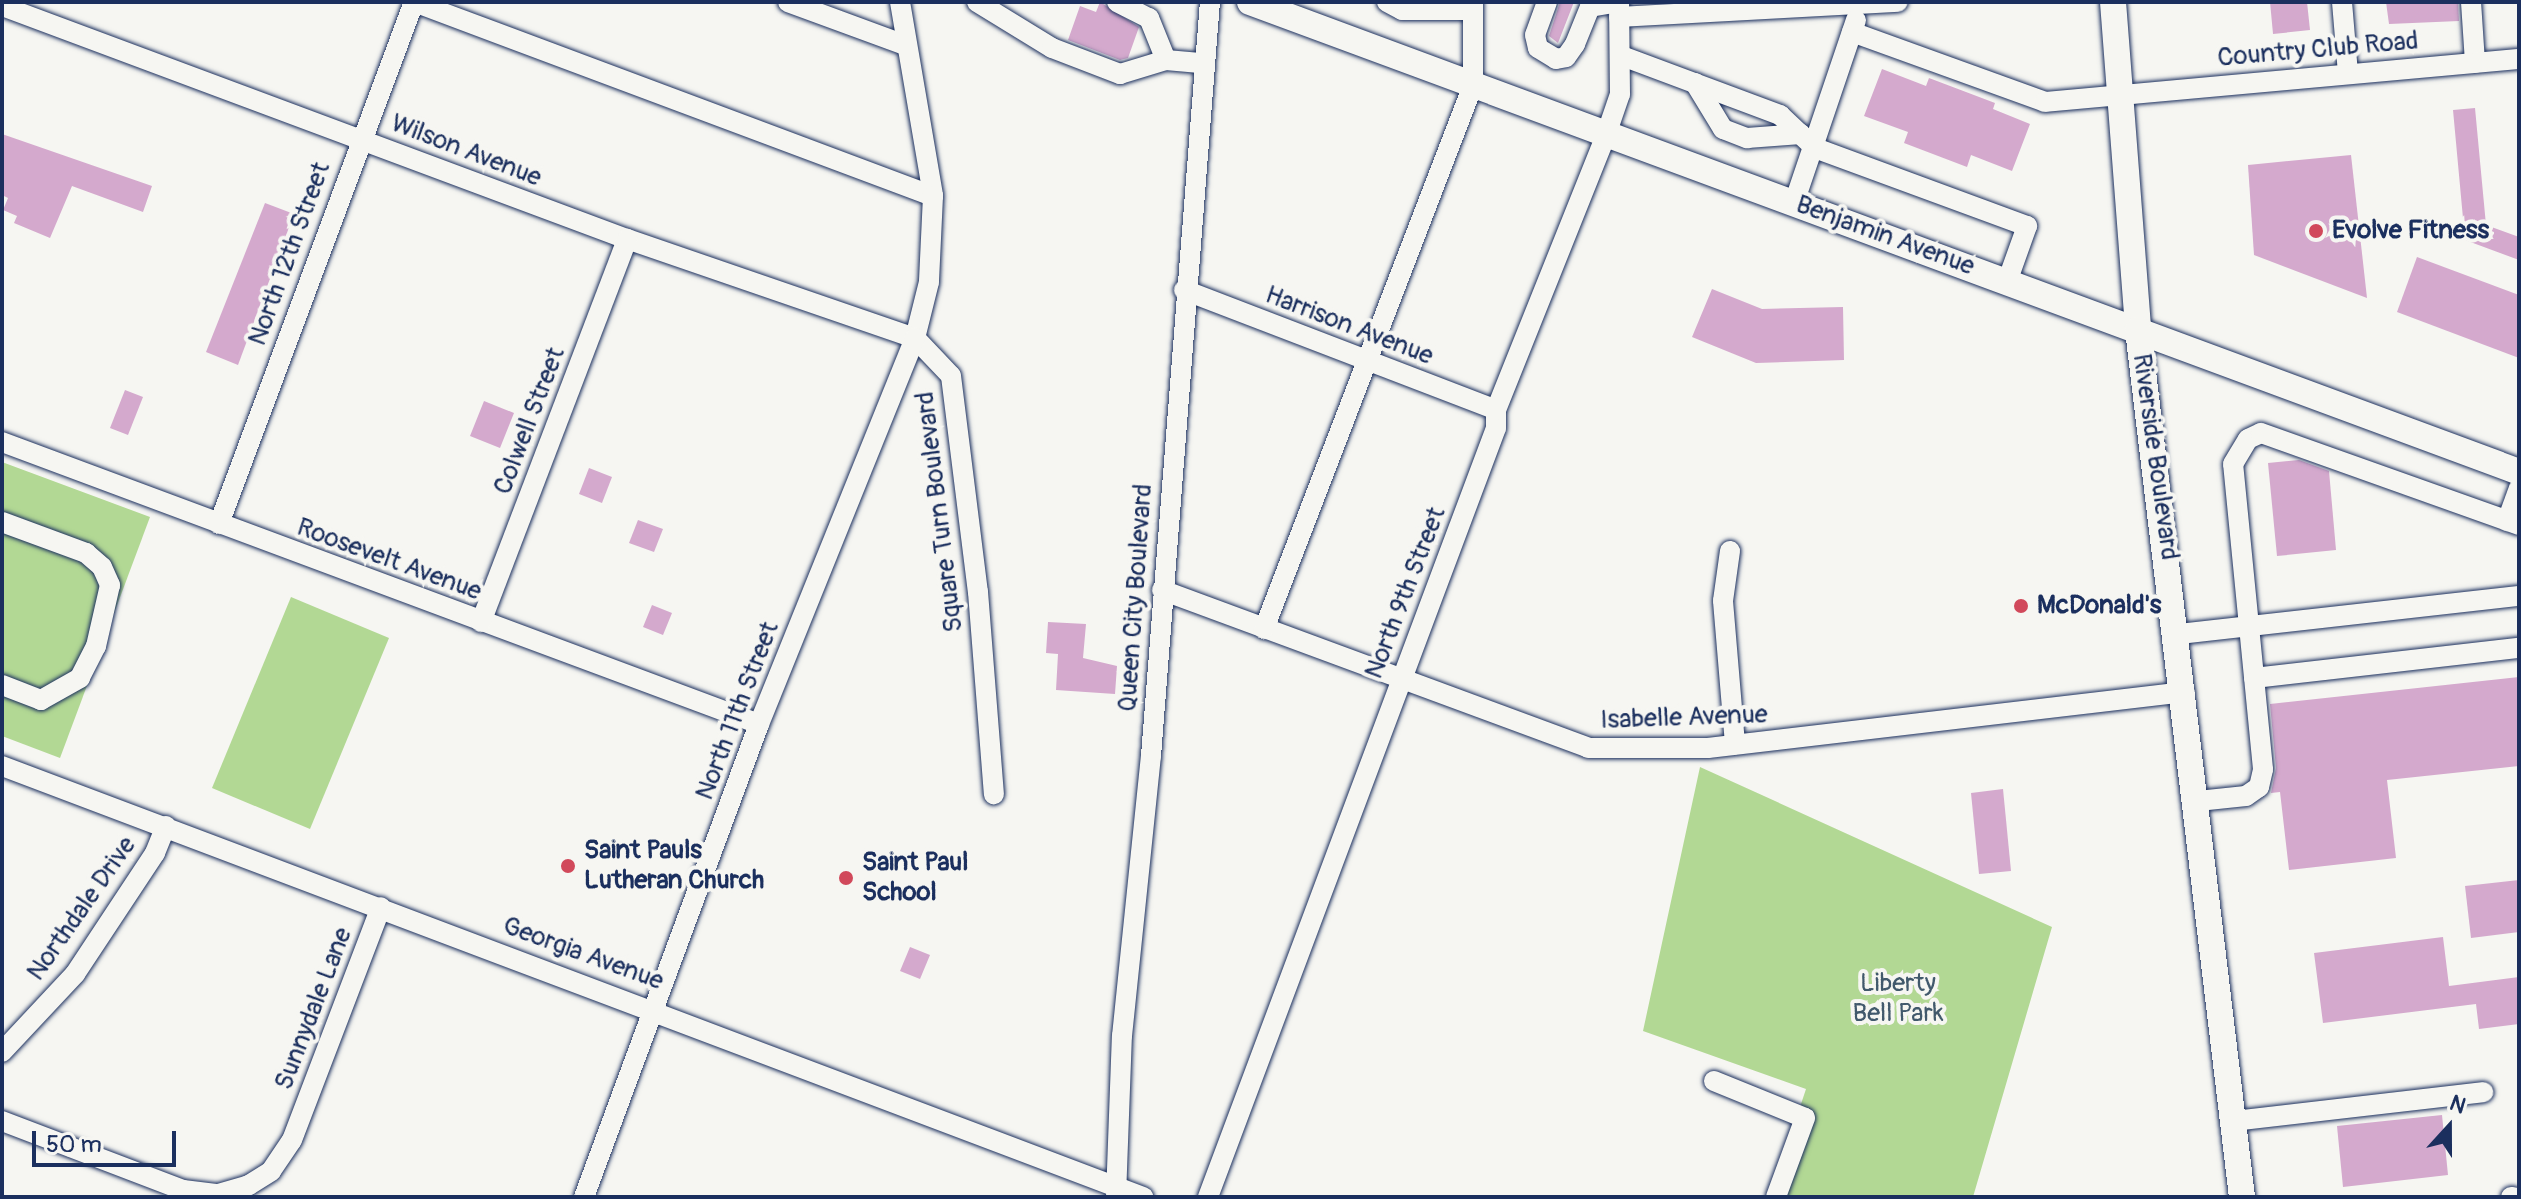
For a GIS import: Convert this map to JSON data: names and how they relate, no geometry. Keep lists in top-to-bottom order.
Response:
{
  "streets": {
    "main road": ["Benjamin Avenue", "Riverside Boulevard"],
    "street": [
      "Country Club Road",
      "Wilson Avenue",
      "North 12th Street",
      "Harrison Avenue",
      "Colwell Street",
      "Square Turn Boulevard",
      "Roosevelt Avenue",
      "North 9th Street",
      "Queen City Boulevard",
      "North 11th Street",
      "Isabelle Avenue",
      "Northdale Drive",
      "Georgia Avenue",
      "Sunnydale Lane"
    ]
  },
  "crossings": [
    ["Country Club Road", "Riverside Boulevard"],
    ["Wilson Avenue", "North 12th Street"],
    ["Wilson Avenue", "Colwell Street"],
    ["Wilson Avenue", "Square Turn Boulevard"],
    ["Wilson Avenue", "North 11th Street"],
    ["Benjamin Avenue", "Riverside Boulevard"],
    ["Benjamin Avenue", "North 9th Street"],
    ["North 12th Street", "Roosevelt Avenue"],
    ["Harrison Avenue", "North 9th Street"],
    ["Harrison Avenue", "Queen City Boulevard"],
    ["Colwell Street", "Roosevelt Avenue"],
    ["Riverside Boulevard", "Isabelle Avenue"],
    ["Square Turn Boulevard", "North 11th Street"],
    ["Roosevelt Avenue", "North 11th Street"],
    ["North 9th Street", "Isabelle Avenue"],
    ["Queen City Boulevard", "Isabelle Avenue"],
    ["Queen City Boulevard", "Georgia Avenue"],
    ["North 11th Street", "Georgia Avenue"],
    ["Northdale Drive", "Georgia Avenue"],
    ["Georgia Avenue", "Sunnydale Lane"]
  ],
  "parks": ["Liberty Bell Park"],
  "places": [
    "Evolve Fitness",
    "McDonald's",
    "Saint Pauls Lutheran Church",
    "Saint Paul School"
  ],
  "scale_bar": "50 m",
  "north": "top"
}
